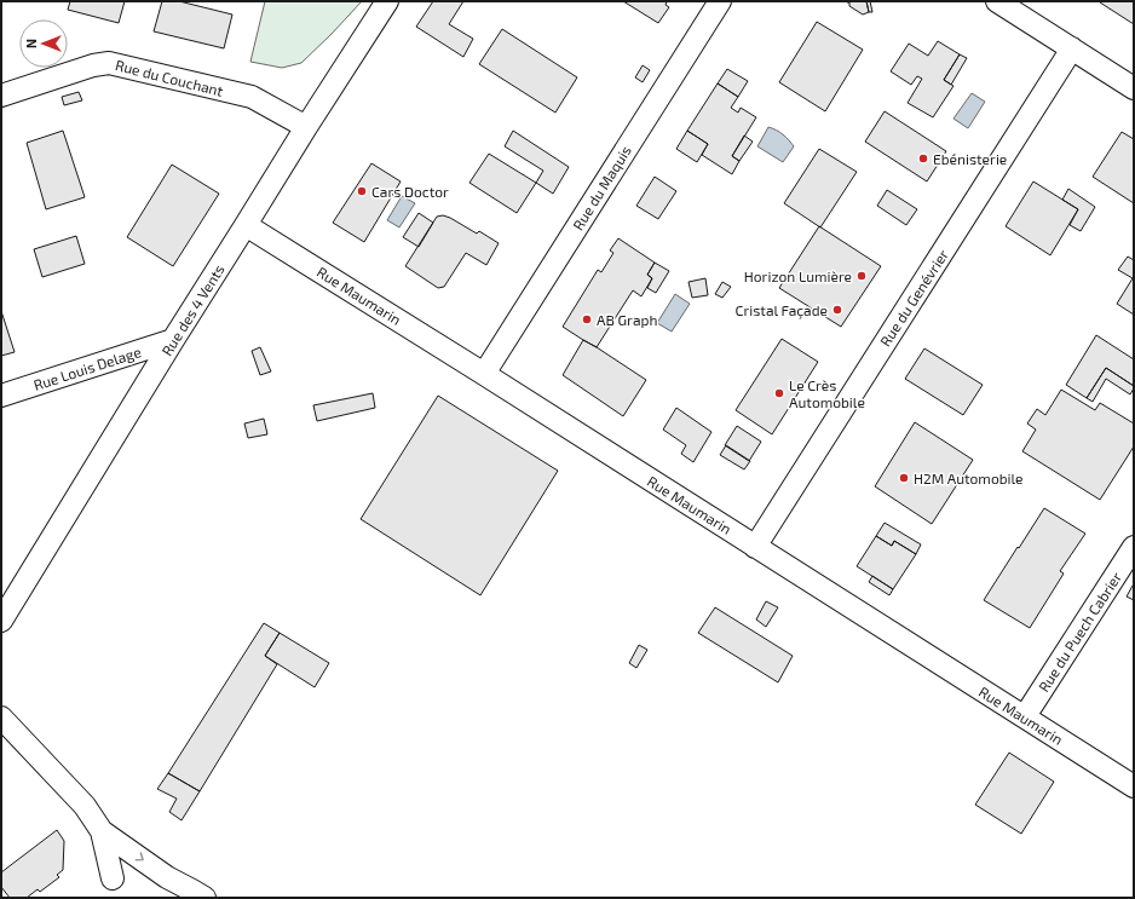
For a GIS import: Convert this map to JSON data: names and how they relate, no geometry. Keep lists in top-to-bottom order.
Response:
{
  "streets": {
    "street": [
      "Rue du Couchant",
      "Rue du Maquis",
      "Rue Maumarin",
      "Rue du Genévrier",
      "Rue des 4 Vents",
      "Rue Louis Delage",
      "Rue du Puech Cabrier"
    ]
  },
  "crossings": [
    ["Rue du Couchant", "Rue des 4 Vents"],
    ["Rue du Maquis", "Rue Maumarin"],
    ["Rue Maumarin", "Rue du Genévrier"],
    ["Rue Maumarin", "Rue des 4 Vents"],
    ["Rue Maumarin", "Rue du Puech Cabrier"],
    ["Rue des 4 Vents", "Rue Louis Delage"]
  ],
  "places": [
    "Ebénisterie",
    "Cars Doctor",
    "Horizon Lumière",
    "Cristal Façade",
    "AB Graph",
    "Le Crès Automobile",
    "H2M Automobile"
  ],
  "north": "left"
}
